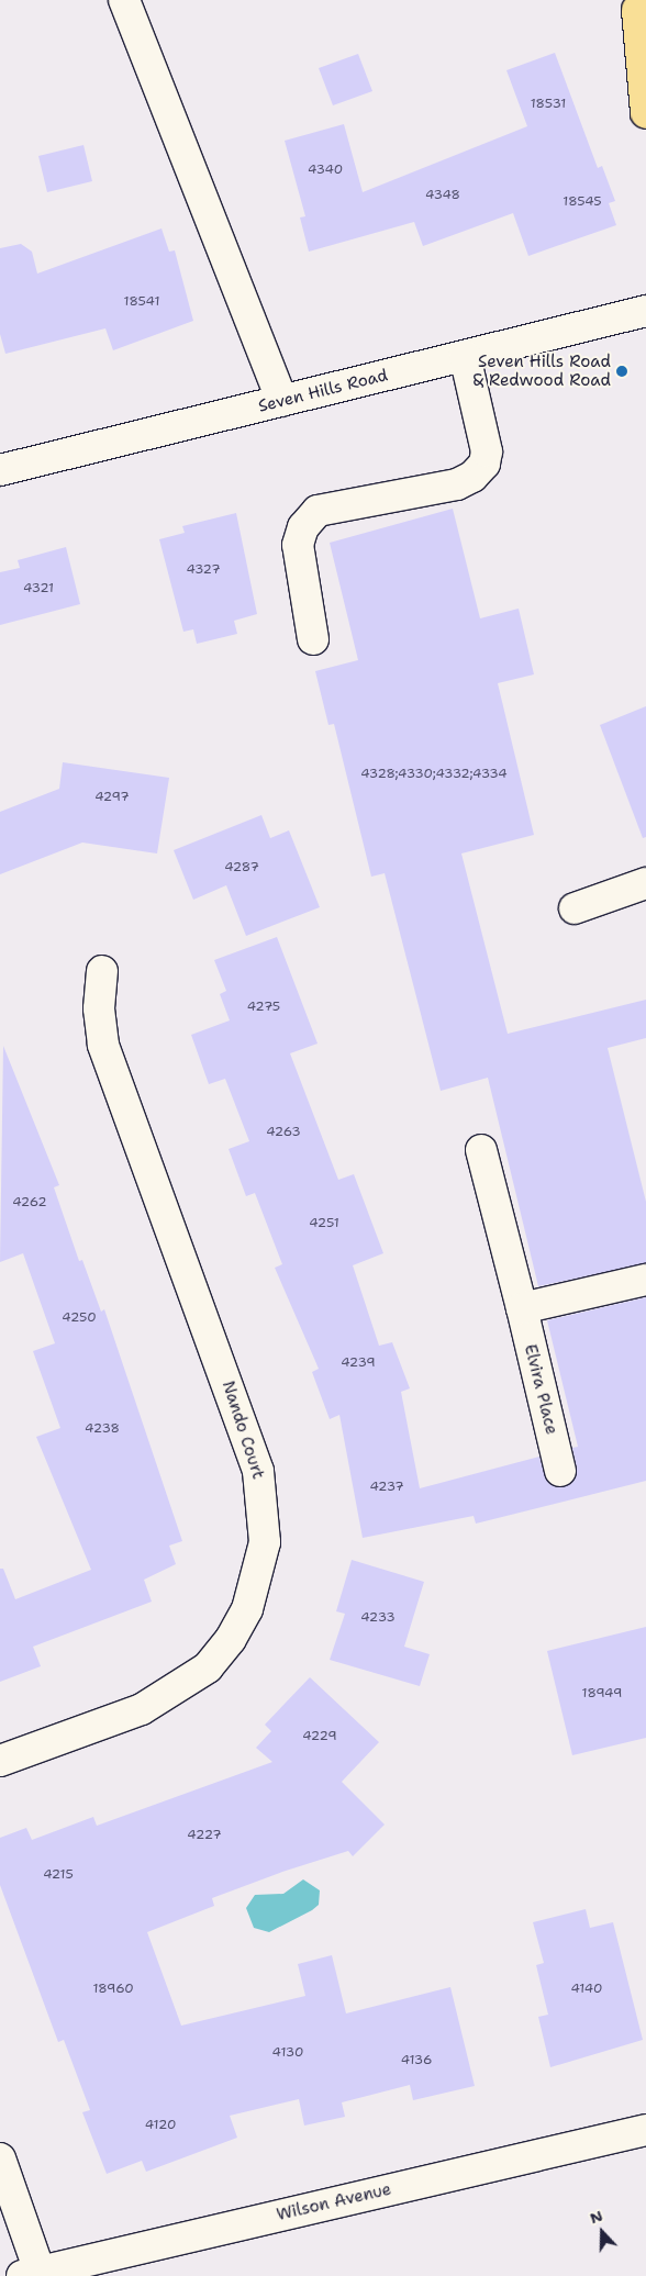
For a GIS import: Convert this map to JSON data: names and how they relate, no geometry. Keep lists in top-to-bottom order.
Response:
{
  "streets": {
    "street": [
      "Seven Hills Road",
      "Elvira Place",
      "Nando Court",
      "Wilson Avenue"
    ]
  },
  "places": ["Seven Hills Road & Redwood Road"],
  "house_numbers": [
    "18531",
    "4340",
    "4348",
    "18545",
    "18541",
    "4327",
    "4321",
    "4328;4330;4332;4334",
    "4297",
    "4287",
    "4275",
    "4263",
    "4262",
    "4251",
    "4250",
    "4239",
    "4238",
    "4237",
    "4233",
    "18949",
    "4229",
    "4227",
    "4215",
    "18960",
    "4140",
    "4130",
    "4136",
    "4120"
  ],
  "north": "top"
}
